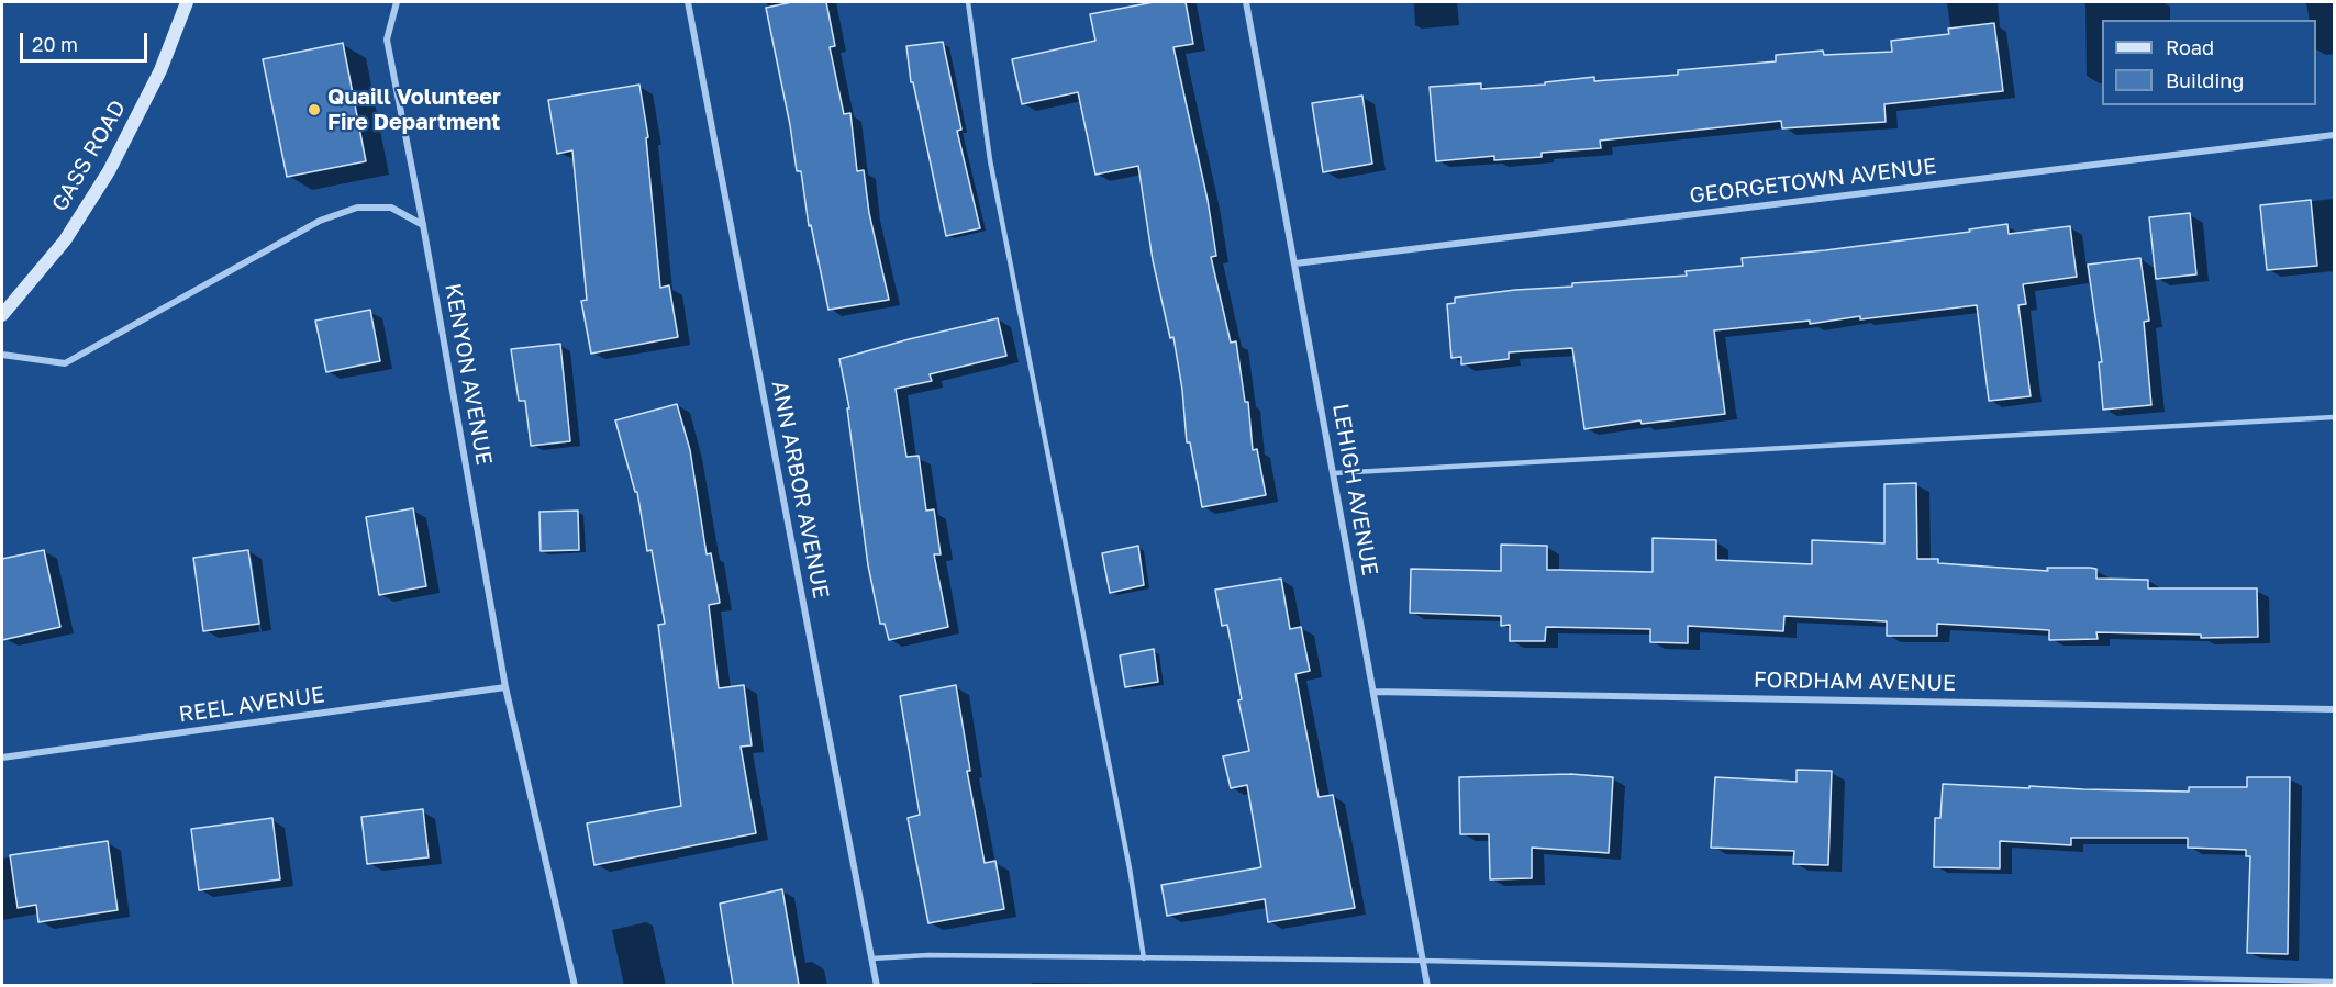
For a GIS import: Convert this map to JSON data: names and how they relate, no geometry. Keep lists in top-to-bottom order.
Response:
{
  "streets": {
    "street": [
      "GASS ROAD",
      "GEORGETOWN AVENUE",
      "KENYON AVENUE",
      "ANN ARBOR AVENUE",
      "LEHIGH AVENUE",
      "FORDHAM AVENUE",
      "REEL AVENUE"
    ]
  },
  "crossings": [
    ["GEORGETOWN AVENUE", "LEHIGH AVENUE"],
    ["KENYON AVENUE", "REEL AVENUE"],
    ["LEHIGH AVENUE", "FORDHAM AVENUE"]
  ],
  "places": ["Quaill Volunteer Fire Department"],
  "legend": ["Road", "Building"],
  "scale_bar": "20 m"
}
